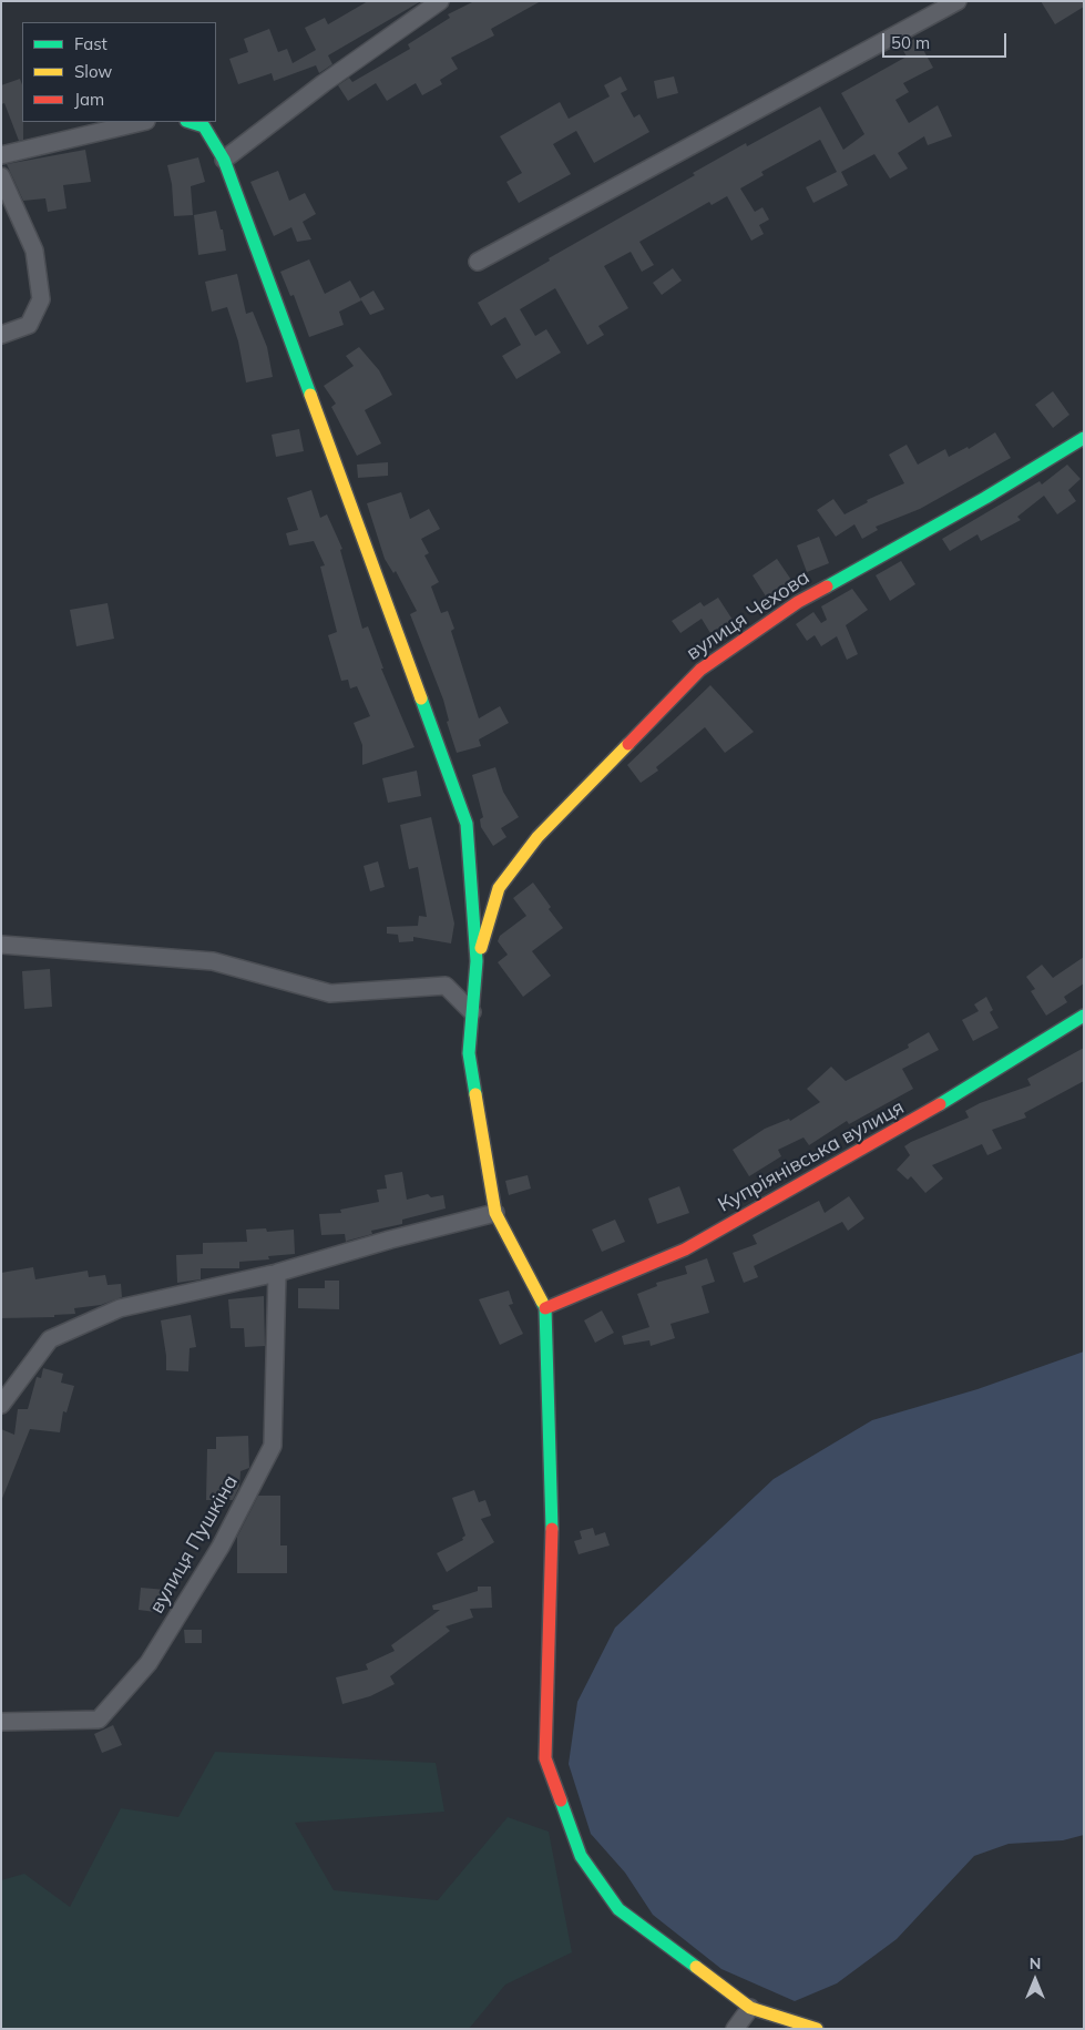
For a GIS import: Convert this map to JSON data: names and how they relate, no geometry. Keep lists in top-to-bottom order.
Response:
{
  "streets": {
    "street": ["вулиця Чехова", "Купріянівська вулиця", "вулиця Пушкіна"]
  },
  "legend": ["Fast", "Slow", "Jam"],
  "scale_bar": "50 m",
  "north": "top"
}
